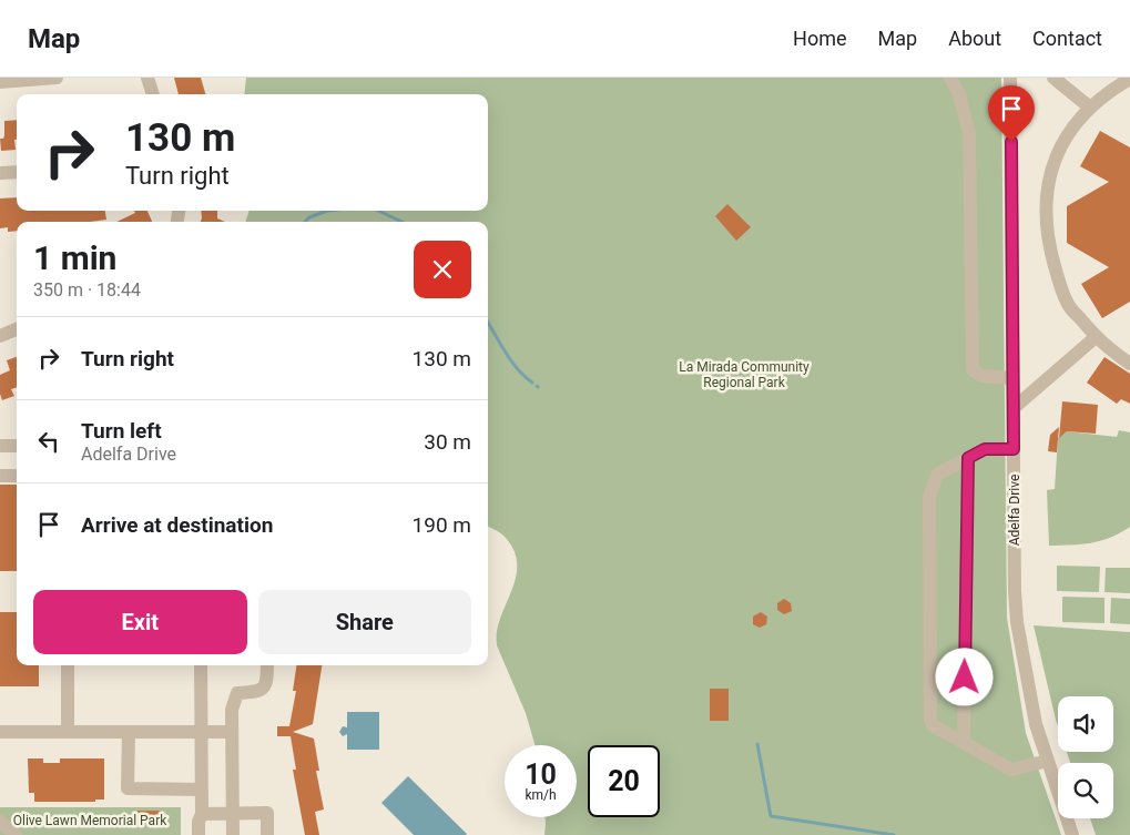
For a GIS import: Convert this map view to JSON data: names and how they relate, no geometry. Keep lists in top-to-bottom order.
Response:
{
  "streets": {
    "street": ["Adelfa Drive"]
  },
  "parks": ["La Mirada Community Regional Park", "Olive Lawn Memorial Park"],
  "page": {
    "header": "Map",
    "nav": [
      "Home",
      "Map",
      "About",
      "Contact"
    ],
    "turn": ["130 m", "Turn right"],
    "heading": ["1 min", "350 m · 18:44"],
    "list": [
      {
        "name": "Turn right",
        "value": "130 m"
      },
      {
        "name": "Turn left",
        "note": "Adelfa Drive",
        "value": "30 m"
      },
      {
        "name": "Arrive at destination",
        "value": "190 m"
      }
    ],
    "buttons": ["Exit", "Share"],
    "speed": "10 km/h",
    "limit": "20"
  }
}
